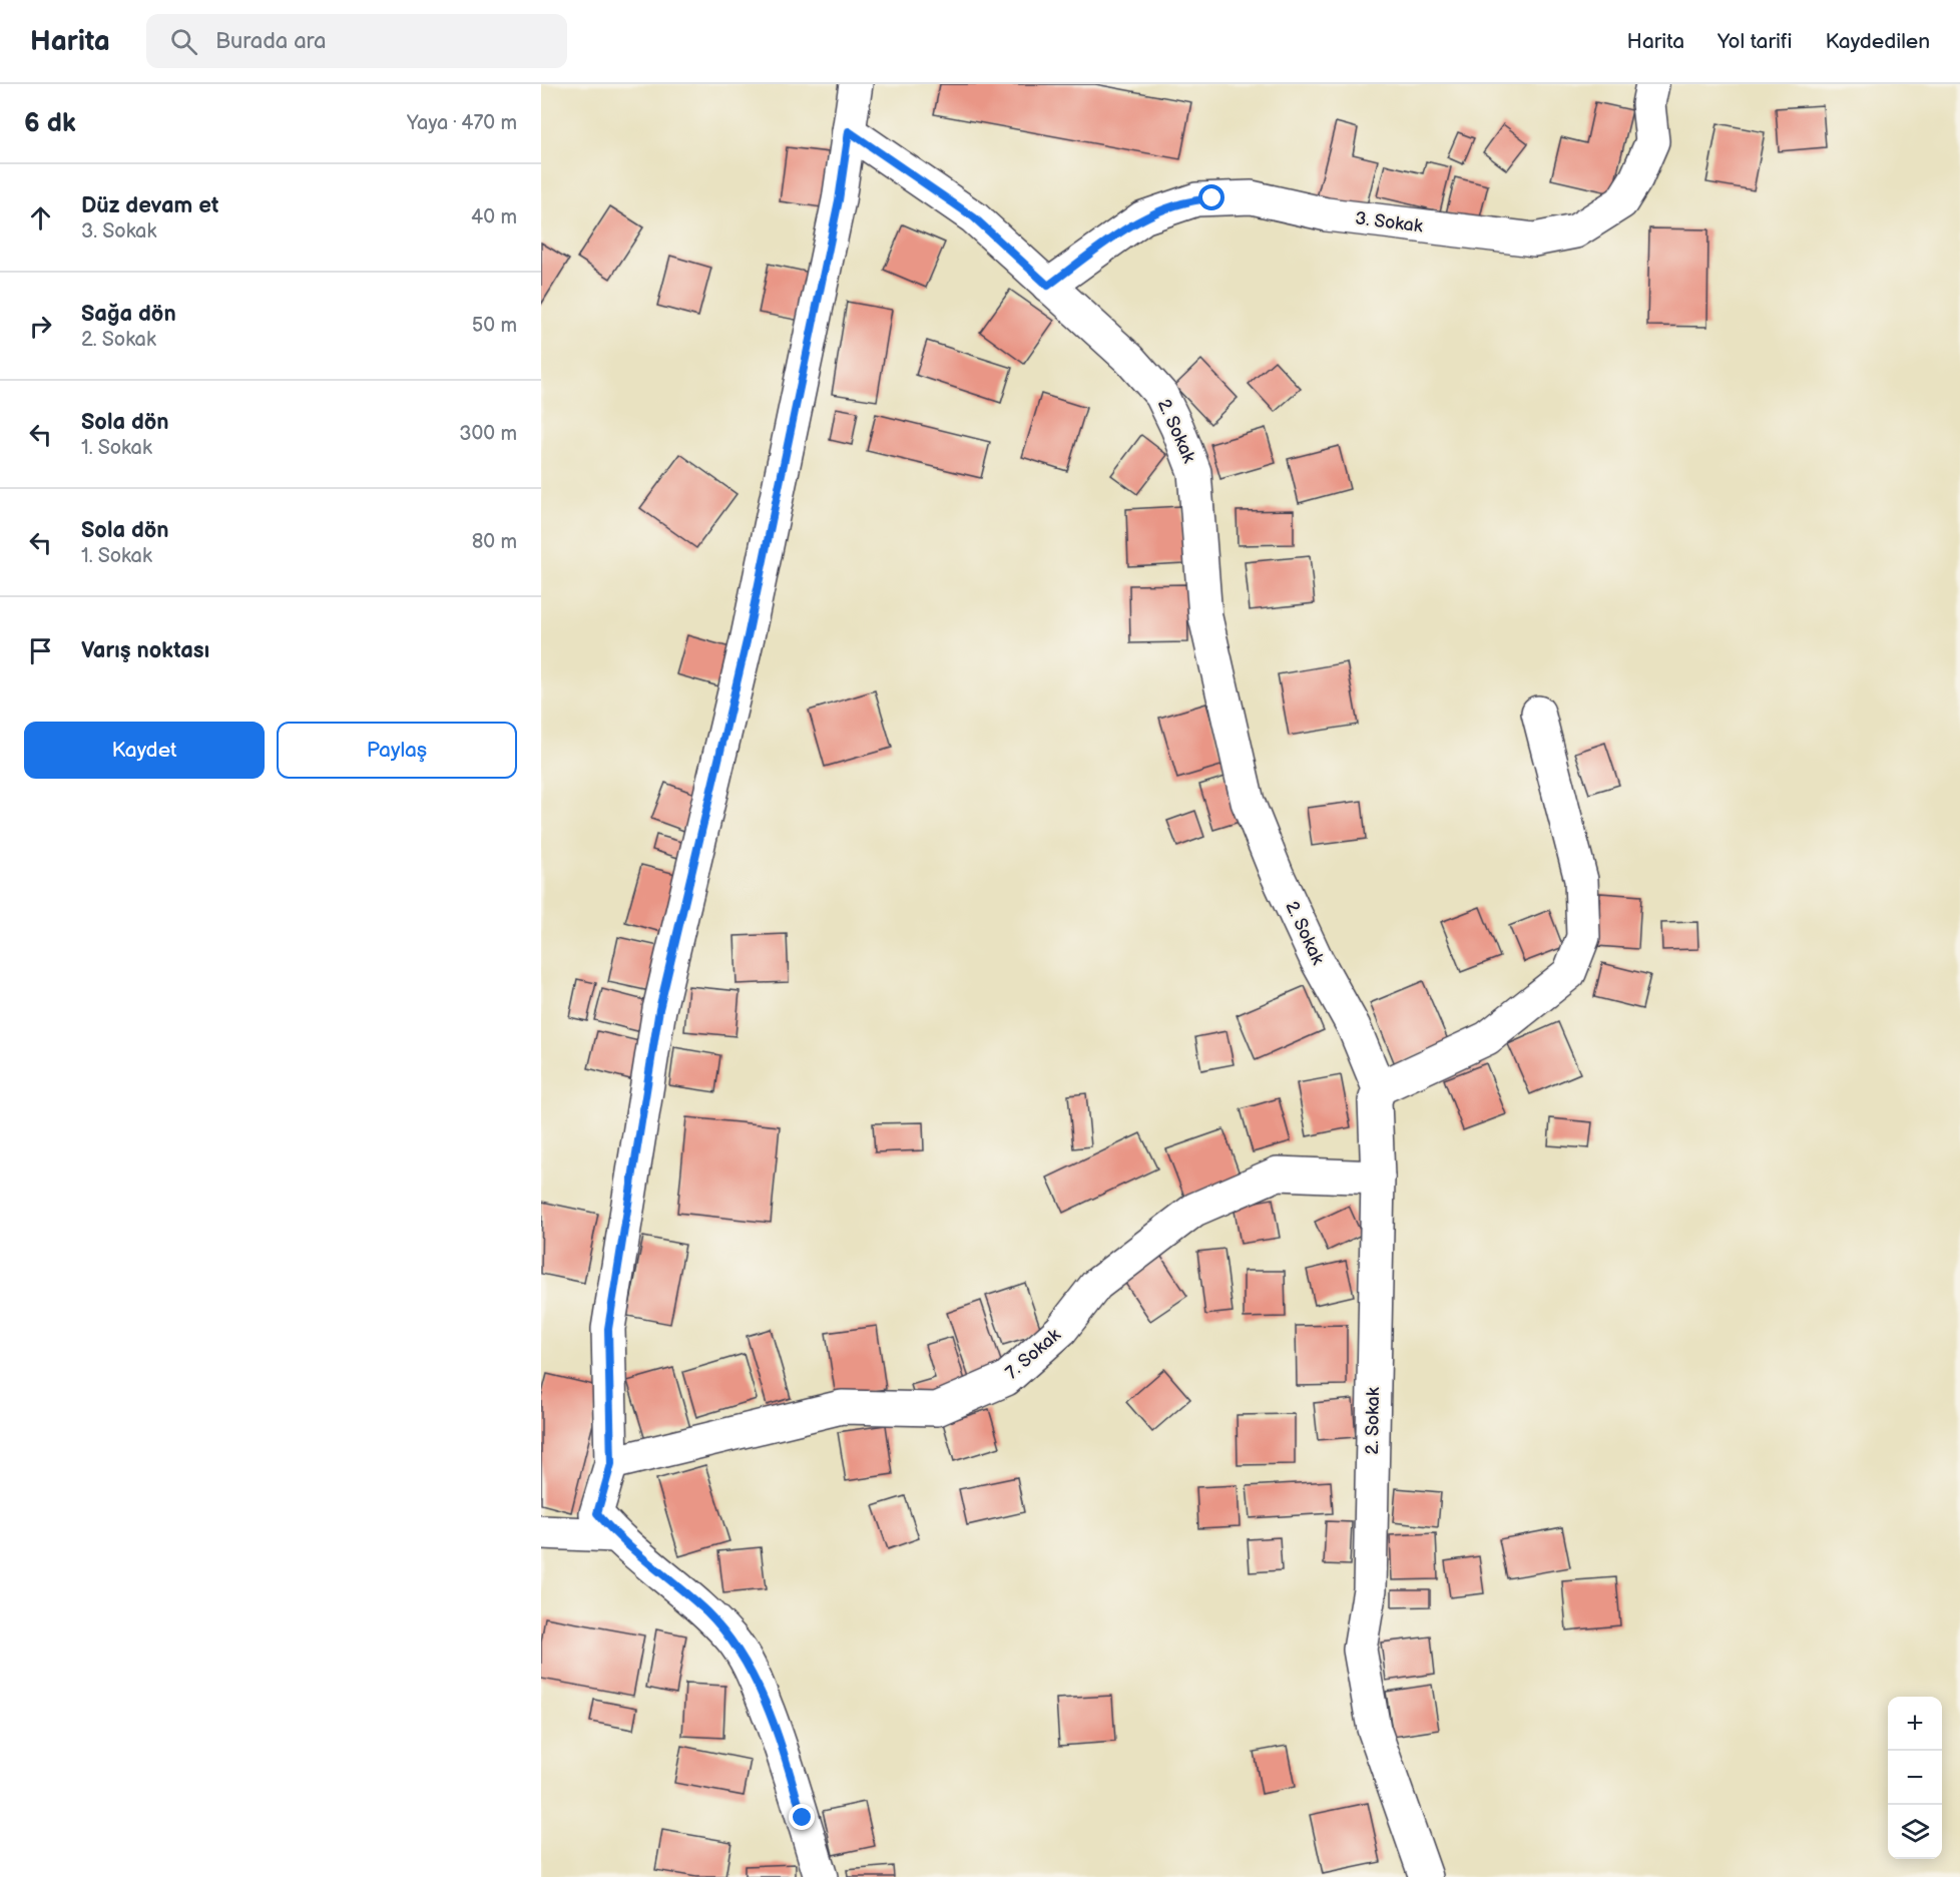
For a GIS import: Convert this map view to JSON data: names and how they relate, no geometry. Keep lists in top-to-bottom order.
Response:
{
  "streets": {
    "street": ["3. Sokak", "2. Sokak", "7. Sokak"]
  },
  "crossings": [
    ["3. Sokak", "2. Sokak"],
    ["2. Sokak", "7. Sokak"]
  ],
  "page": {
    "header": "Harita",
    "search": "Burada ara",
    "nav": ["Harita", "Yol tarifi", "Kaydedilen"],
    "heading": ["6 dk", "Yaya · 470 m"],
    "list": [
      ["Düz devam et", "3. Sokak", "40 m"],
      ["Sağa dön", "2. Sokak", "50 m"],
      ["Sola dön", "1. Sokak", "300 m"],
      ["Sola dön", "1. Sokak", "80 m"],
      "Varış noktası"
    ],
    "buttons": ["Kaydet", "Paylaş"],
    "map_buttons": ["+", "−"]
  }
}
